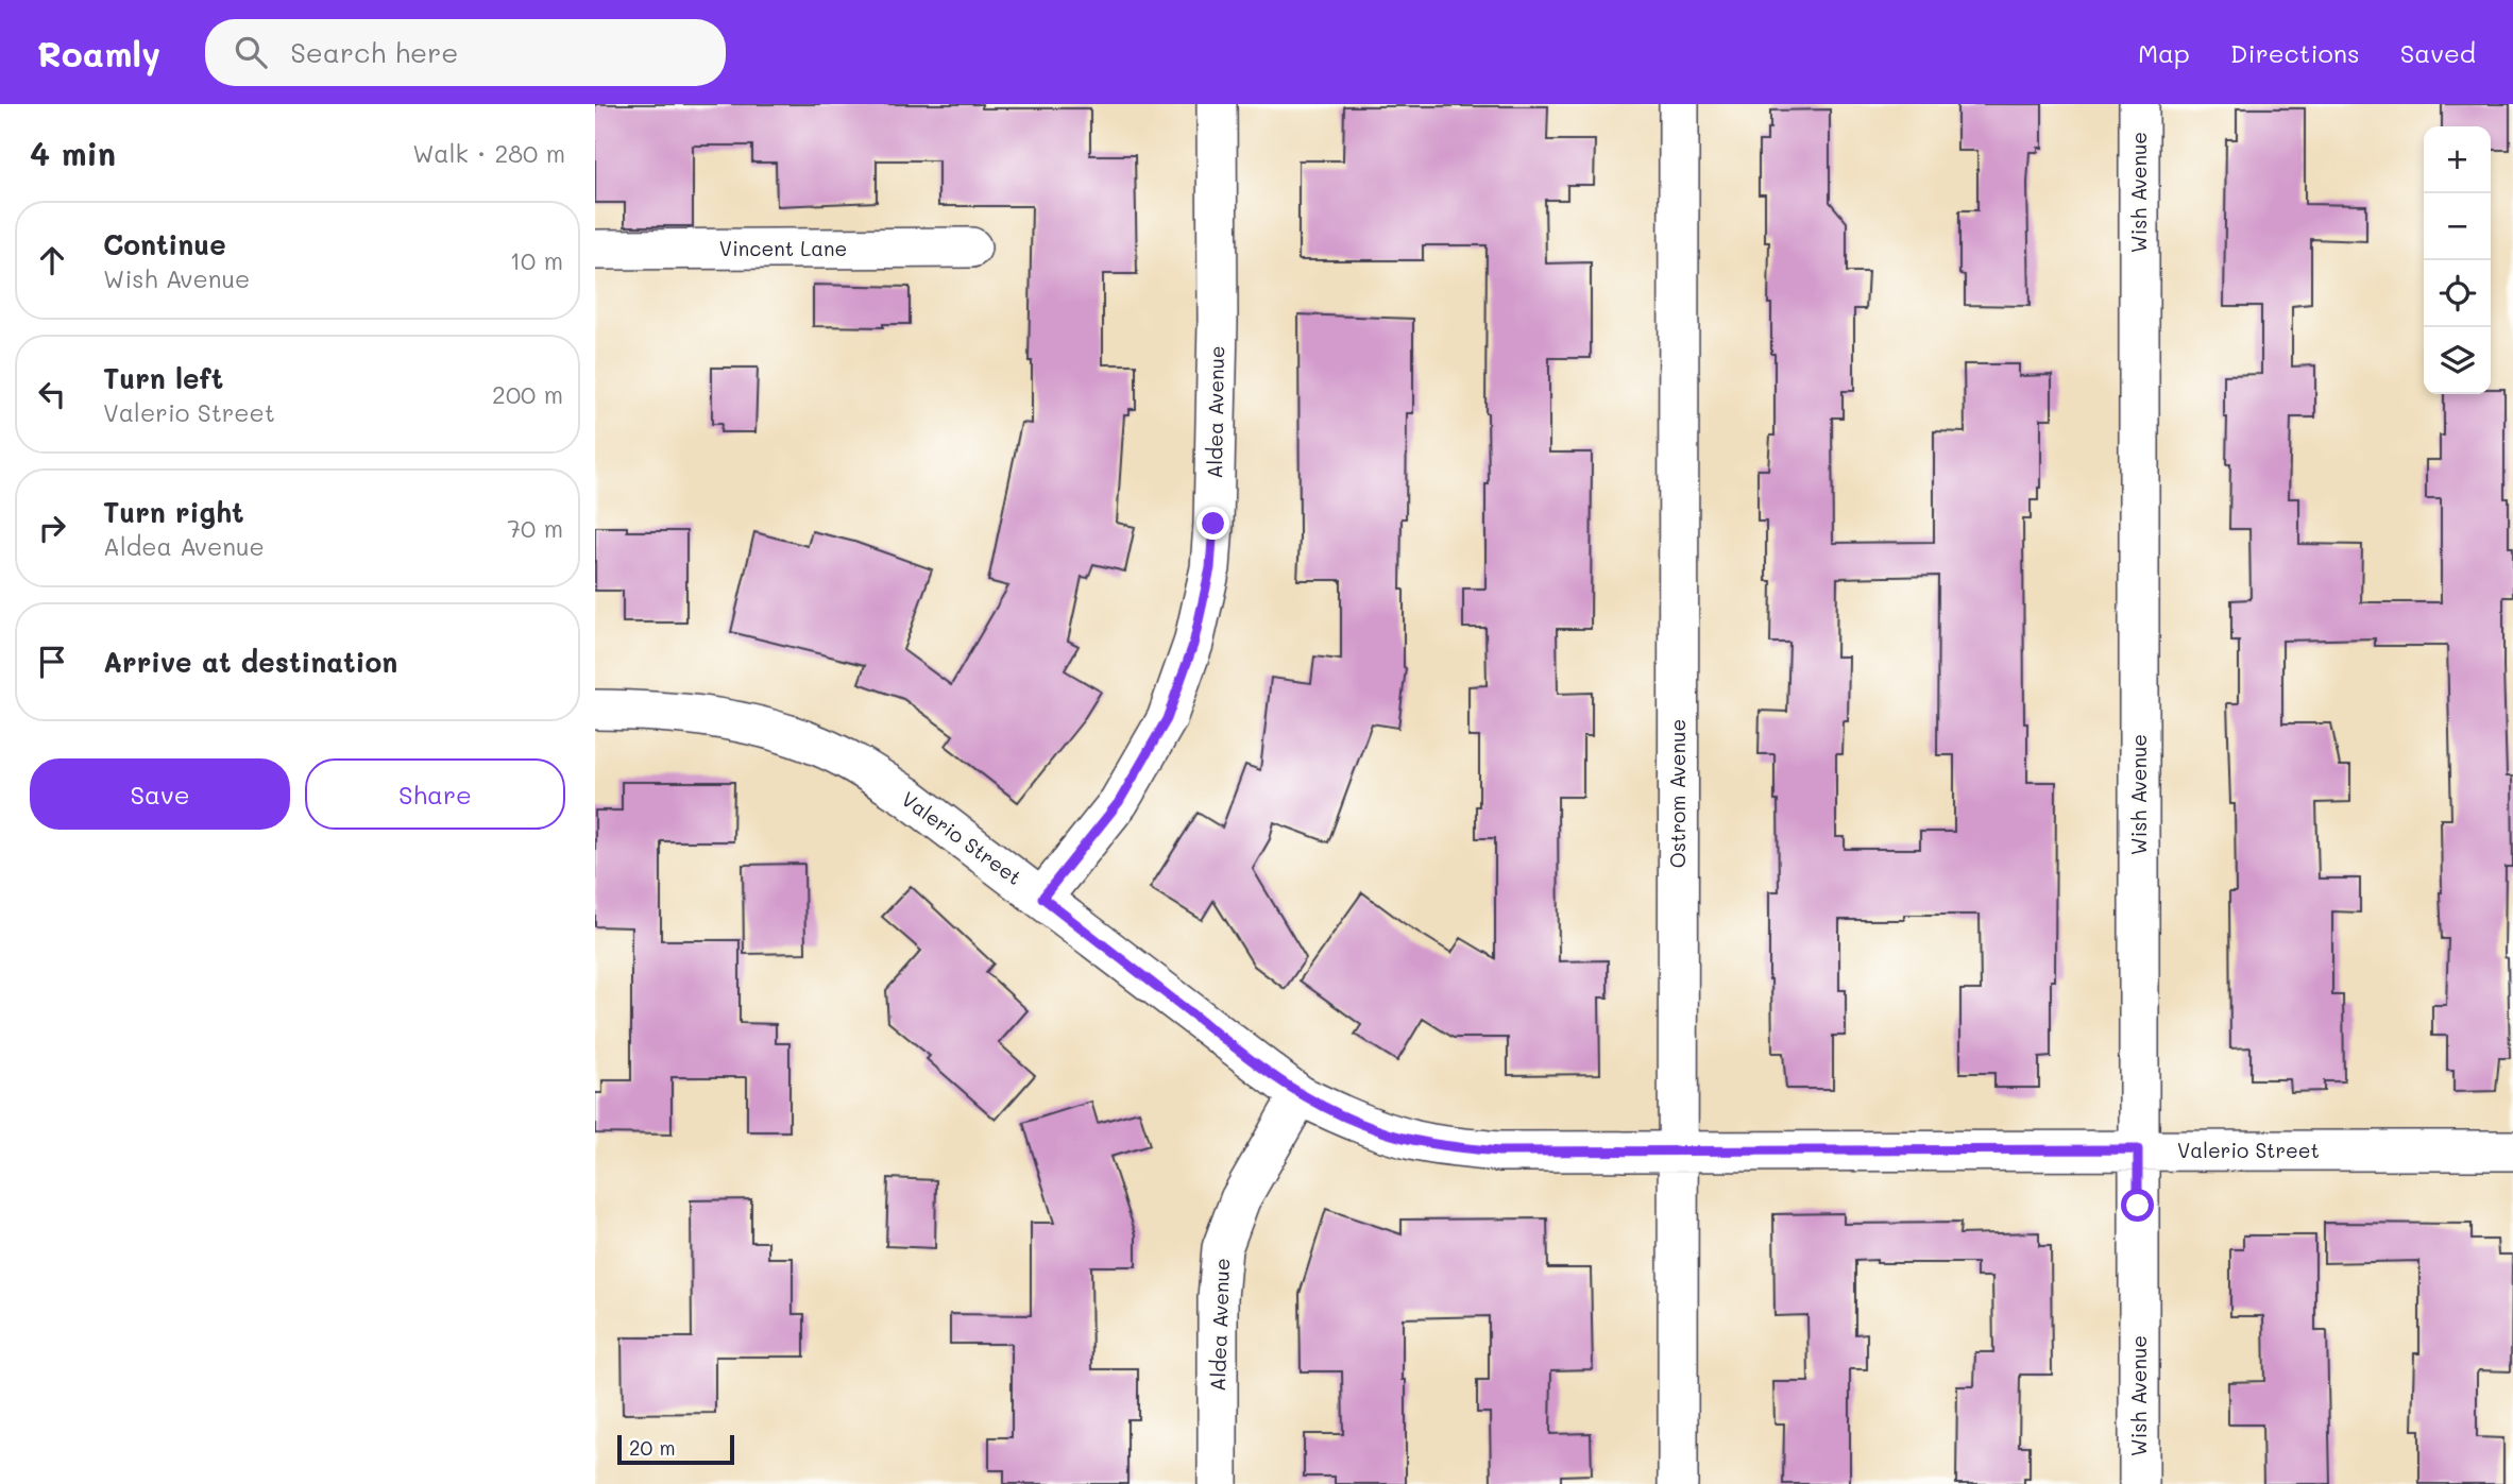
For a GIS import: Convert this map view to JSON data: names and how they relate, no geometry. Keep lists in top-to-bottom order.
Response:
{
  "streets": {
    "street": [
      "Wish Avenue",
      "Vincent Lane",
      "Aldea Avenue",
      "Ostrom Avenue",
      "Valerio Street"
    ]
  },
  "crossings": [
    ["Wish Avenue", "Valerio Street"],
    ["Aldea Avenue", "Valerio Street"],
    ["Ostrom Avenue", "Valerio Street"]
  ],
  "scale_bar": "20 m",
  "page": {
    "header": "Roamly",
    "search": "Search here",
    "nav": ["Map", "Directions", "Saved"],
    "heading": ["4 min", "Walk · 280 m"],
    "map_buttons": ["+", "−"],
    "list": [
      ["Continue", "Wish Avenue", "10 m"],
      ["Turn left", "Valerio Street", "200 m"],
      ["Turn right", "Aldea Avenue", "70 m"],
      "Arrive at destination"
    ],
    "buttons": ["Save", "Share"],
    "scale": "20 m"
  }
}
